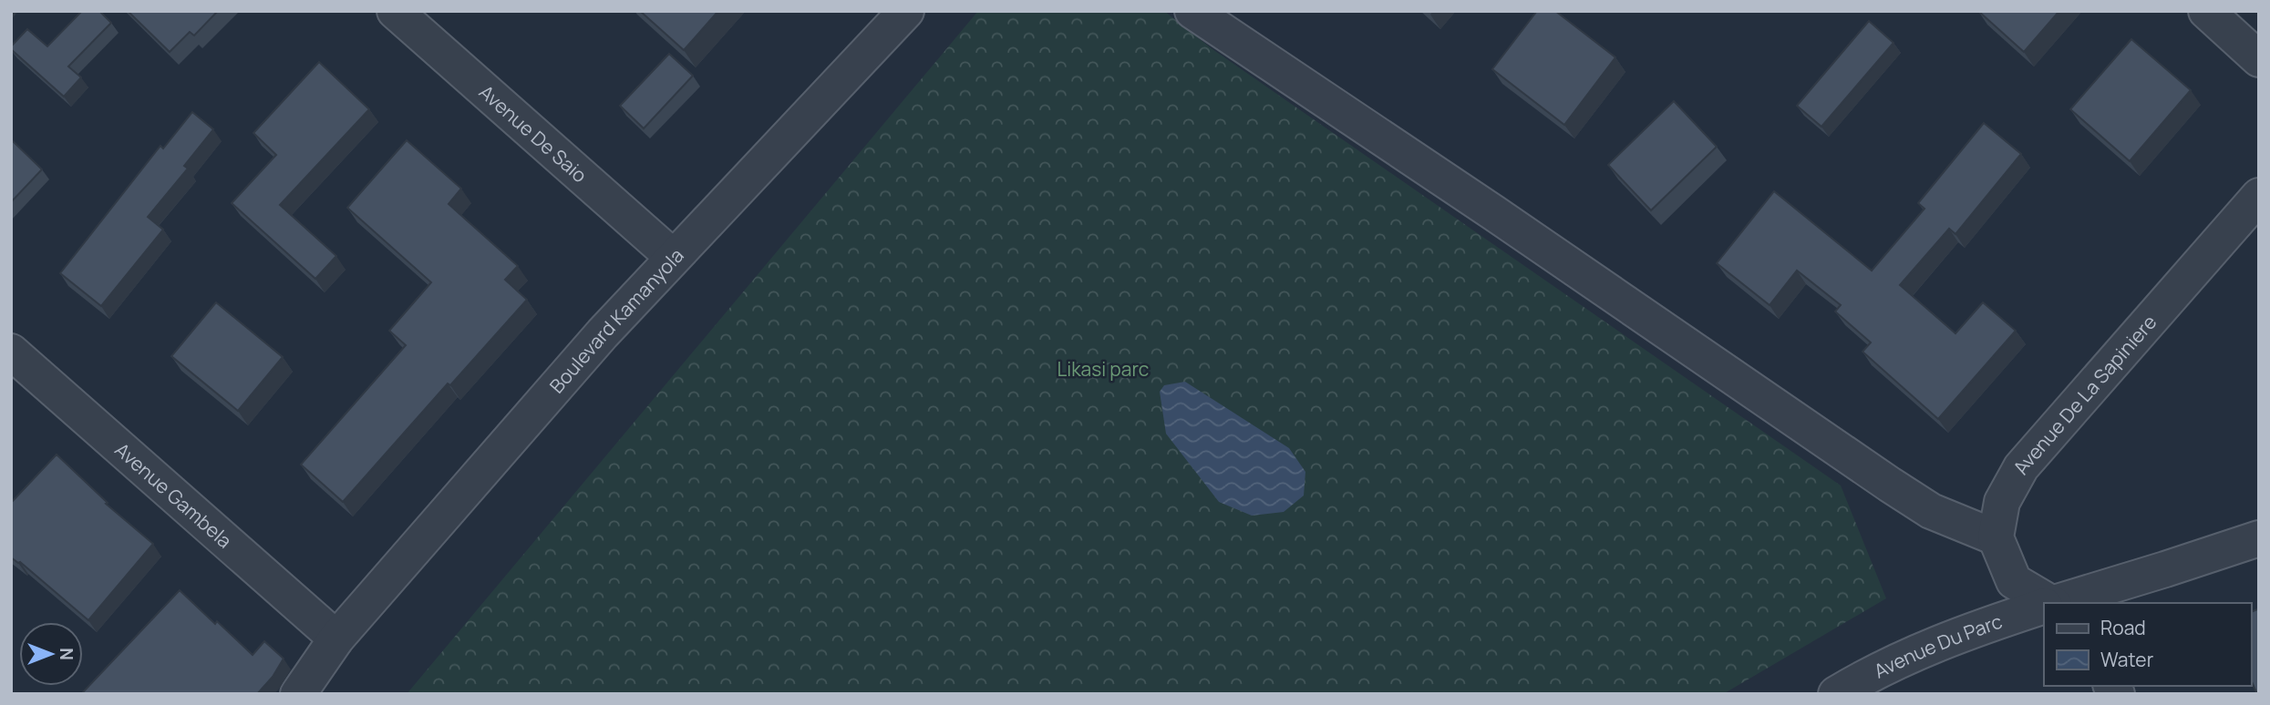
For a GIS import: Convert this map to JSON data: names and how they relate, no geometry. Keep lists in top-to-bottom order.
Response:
{
  "streets": {
    "street": [
      "Avenue De Saio",
      "Boulevard Kamanyola",
      "Avenue De La Sapiniere",
      "Avenue Gambela",
      "Avenue Du Parc"
    ]
  },
  "crossings": [
    ["Avenue De Saio", "Boulevard Kamanyola"],
    ["Boulevard Kamanyola", "Avenue Gambela"]
  ],
  "parks": ["Likasi parc"],
  "legend": ["Road", "Water"],
  "north": "right"
}
